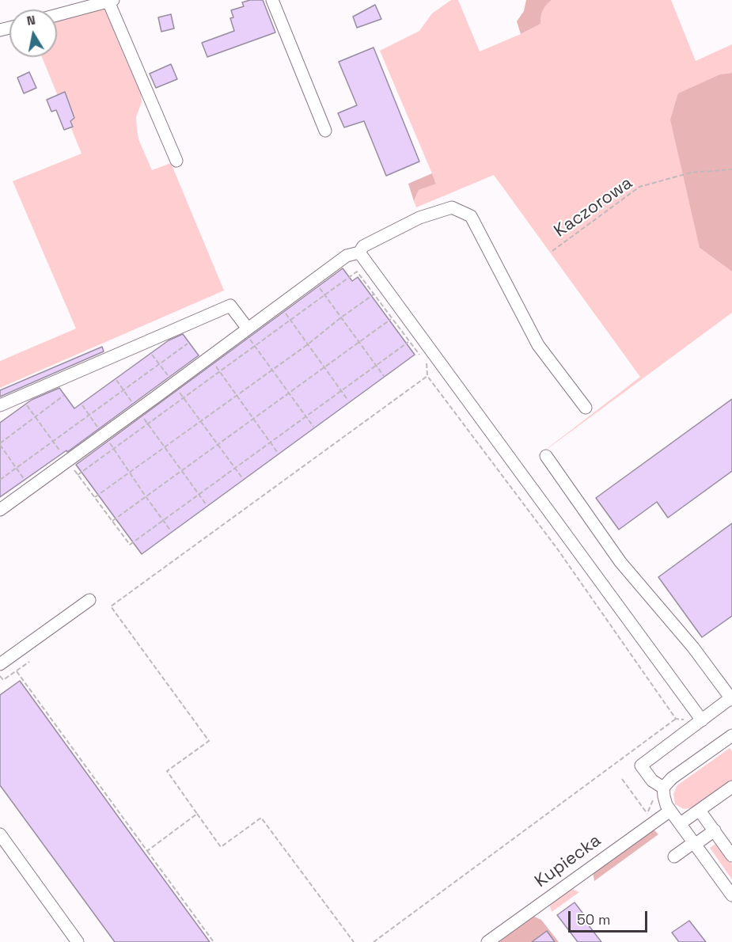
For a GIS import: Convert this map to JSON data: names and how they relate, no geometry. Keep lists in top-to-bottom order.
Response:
{
  "streets": {
    "street": ["Kupiecka"],
    "path": ["Kaczorowa"]
  },
  "scale_bar": "50 m",
  "north": "top"
}
